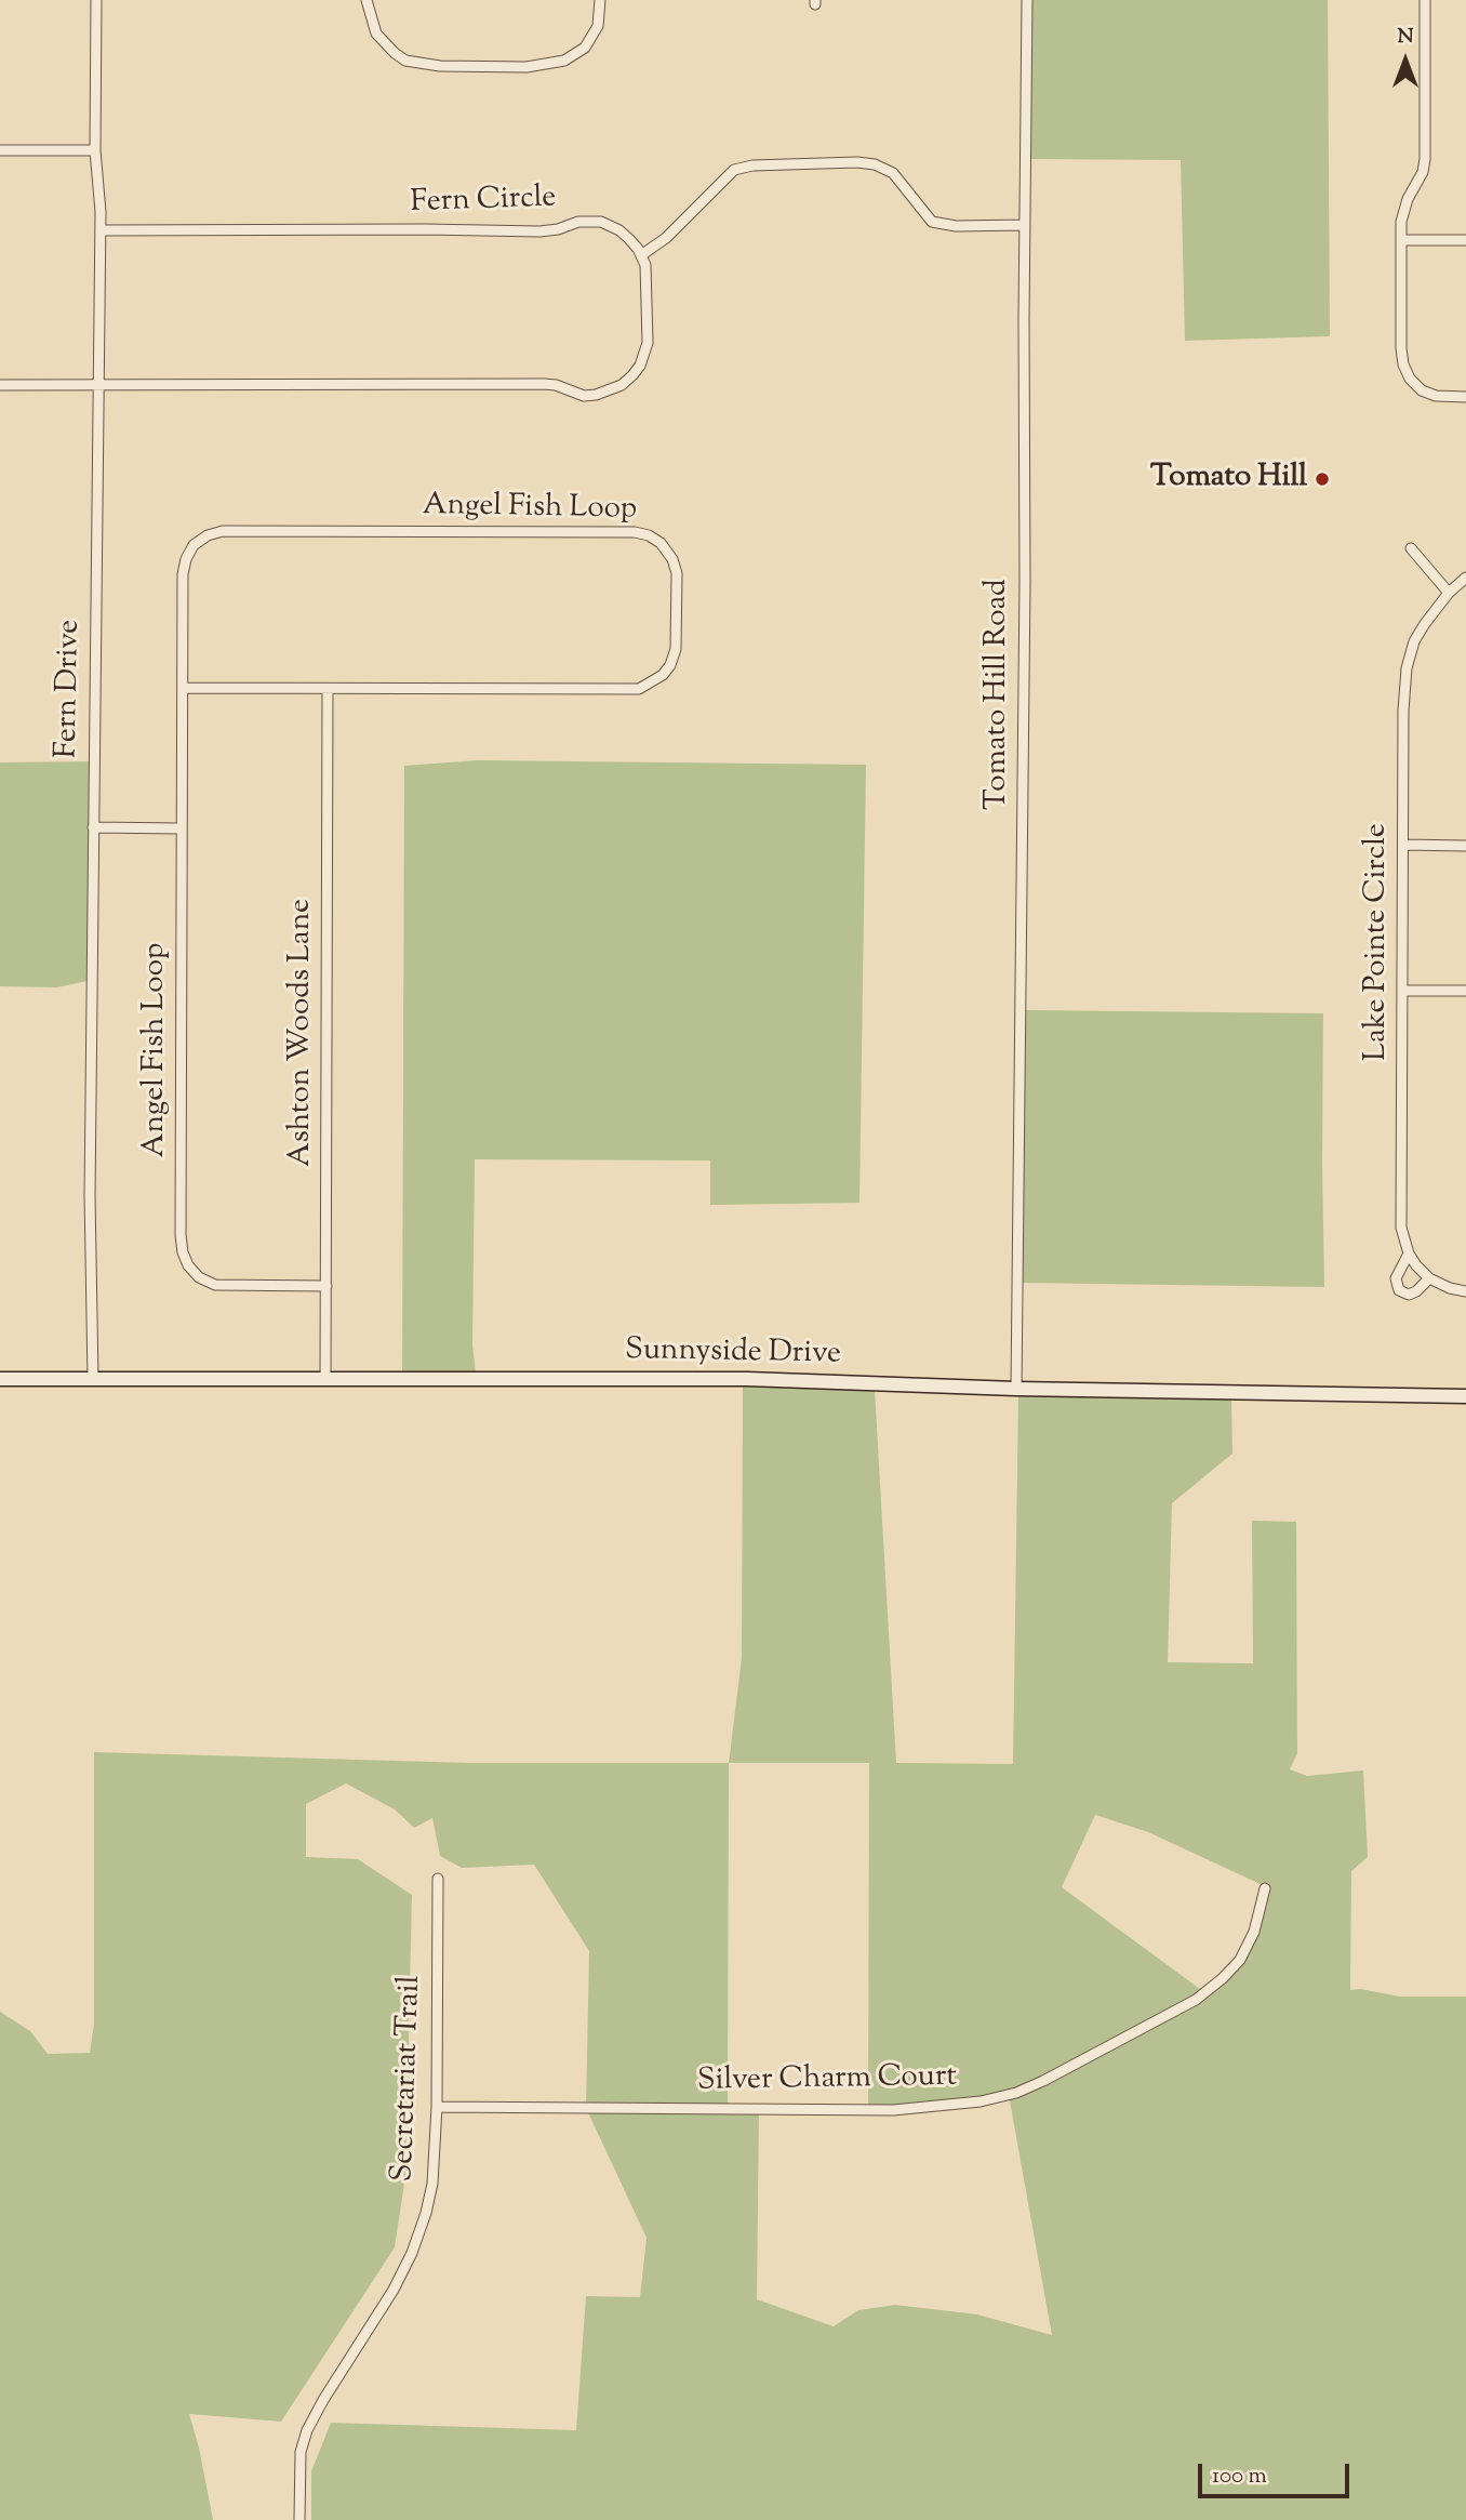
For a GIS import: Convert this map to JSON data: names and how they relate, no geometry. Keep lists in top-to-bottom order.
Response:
{
  "streets": {
    "street": [
      "Fern Circle",
      "Angel Fish Loop",
      "Fern Drive",
      "Tomato Hill Road",
      "Lake Pointe Circle",
      "Ashton Woods Lane",
      "Sunnyside Drive",
      "Secretariat Trail",
      "Silver Charm Court"
    ]
  },
  "crossings": [
    ["Fern Circle", "Fern Drive"],
    ["Angel Fish Loop", "Ashton Woods Lane"],
    ["Fern Drive", "Sunnyside Drive"],
    ["Tomato Hill Road", "Sunnyside Drive"],
    ["Ashton Woods Lane", "Sunnyside Drive"],
    ["Secretariat Trail", "Silver Charm Court"]
  ],
  "places": ["Tomato Hill"],
  "scale_bar": "100 m",
  "north": "top"
}
